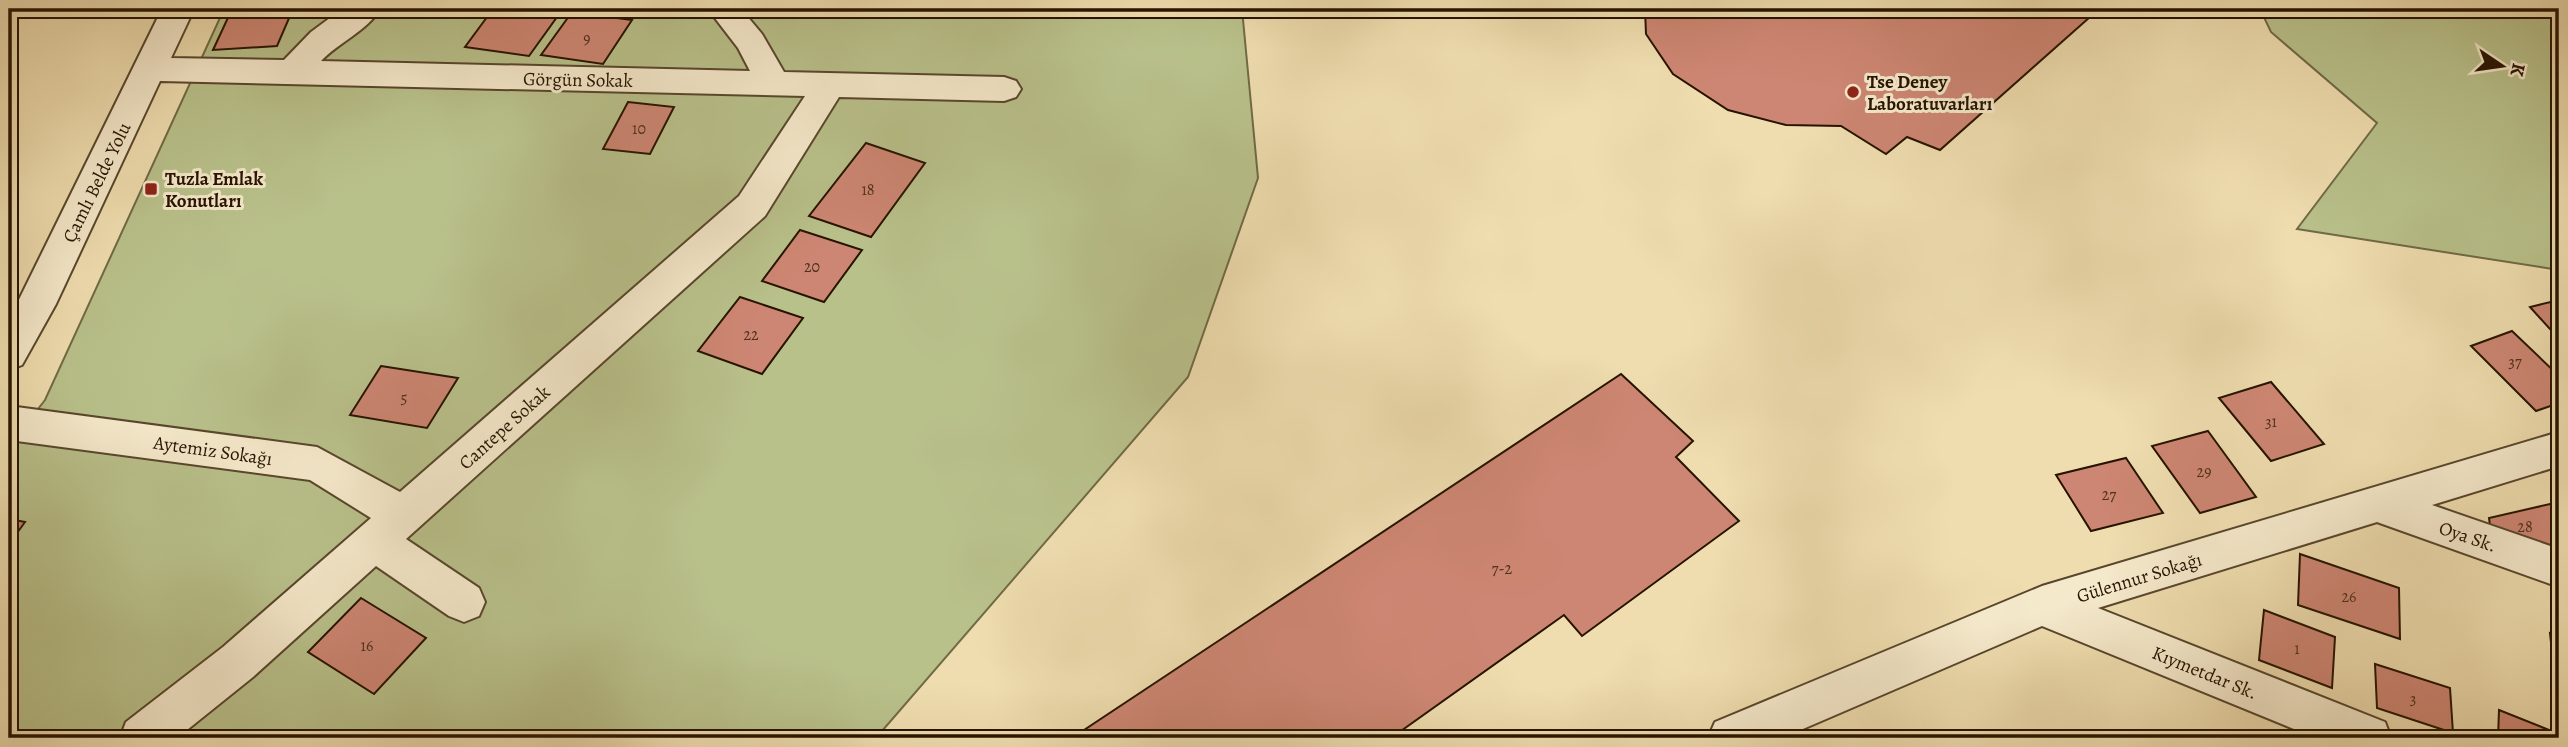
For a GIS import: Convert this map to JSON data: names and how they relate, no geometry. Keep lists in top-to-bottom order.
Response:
{
  "streets": {
    "street": [
      "Görgün Sokak",
      "Çamlı Belde Yolu",
      "Cantepe Sokak",
      "Aytemiz Sokağı",
      "Oya Sk.",
      "Gülennur Sokağı",
      "Kıymetdar Sk."
    ]
  },
  "crossings": [
    ["Görgün Sokak", "Çamlı Belde Yolu"],
    ["Görgün Sokak", "Cantepe Sokak"],
    ["Cantepe Sokak", "Aytemiz Sokağı"],
    ["Oya Sk.", "Gülennur Sokağı"],
    ["Gülennur Sokağı", "Kıymetdar Sk."]
  ],
  "places": {
    "other": ["Tse Deney Laboratuvarları"],
    "transit": ["Tuzla Emlak Konutları"]
  },
  "house_numbers": [
    "9",
    "10",
    "18",
    "20",
    "22",
    "37",
    "5",
    "31",
    "29",
    "27",
    "28",
    "7-2",
    "26",
    "16",
    "1",
    "3"
  ],
  "north": "right"
}
